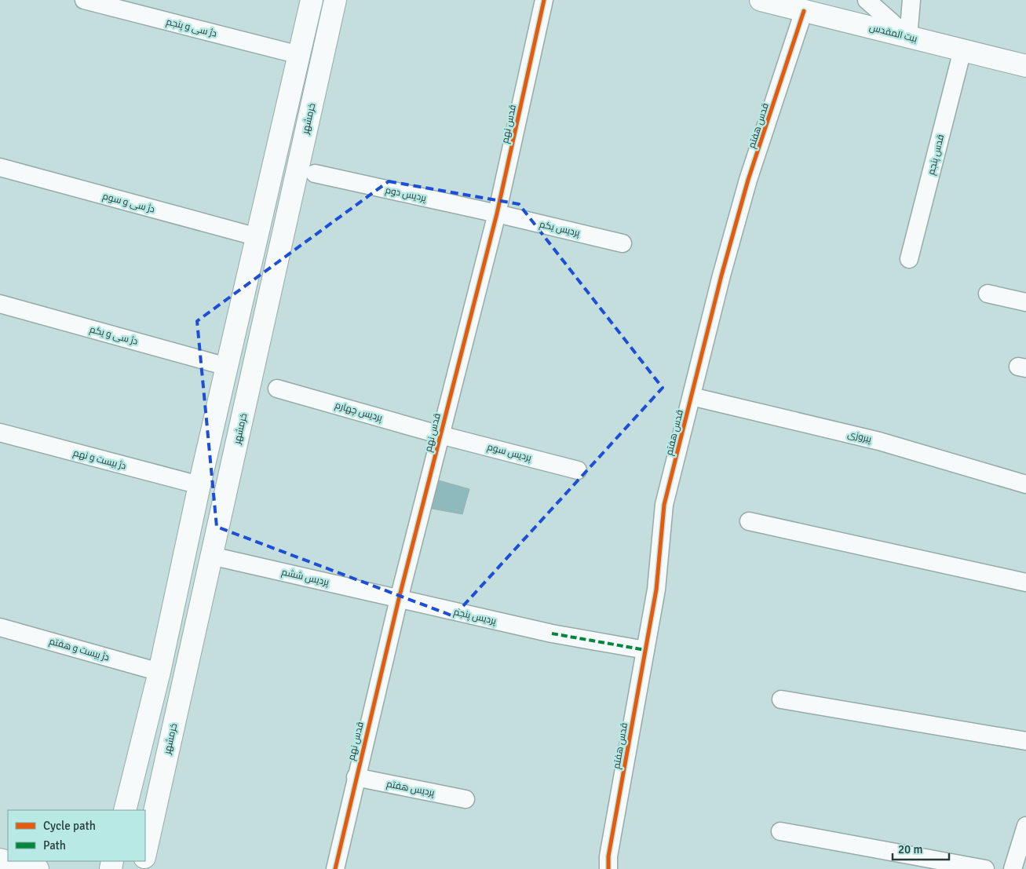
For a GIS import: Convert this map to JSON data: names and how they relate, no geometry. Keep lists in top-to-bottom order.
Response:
{
  "streets": {
    "main road": ["بیت المقدس", "خرمشهر"],
    "street": [
      "دژ سی و پنجم",
      "قدس نهم",
      "قدس هفتم",
      "قدس پنجم",
      "پردیس دوم",
      "دژ سی و سوم",
      "پردیس یکم",
      "دژ سی و یکم",
      "پردیس چهارم",
      "پیروزی",
      "پردیس سوم",
      "دژ بیست و نهم",
      "پردیس ششم",
      "پردیس پنجم",
      "دژ بیست و هفتم",
      "پردیس هفتم"
    ]
  },
  "crossings": [
    ["بیت المقدس", "قدس هفتم"],
    ["بیت المقدس", "قدس پنجم"],
    ["خرمشهر", "پردیس ششم"],
    ["قدس نهم", "پردیس دوم"],
    ["قدس نهم", "پردیس یکم"],
    ["قدس نهم", "پردیس چهارم"],
    ["قدس نهم", "پردیس سوم"],
    ["قدس نهم", "پردیس ششم"],
    ["قدس نهم", "پردیس پنجم"],
    ["قدس نهم", "پردیس هفتم"],
    ["قدس هفتم", "پیروزی"],
    ["قدس هفتم", "پردیس پنجم"],
    ["پردیس دوم", "پردیس یکم"],
    ["پردیس چهارم", "پردیس سوم"],
    ["پردیس ششم", "پردیس پنجم"]
  ],
  "legend": ["Cycle path", "Path"],
  "scale_bar": "20 m"
}
